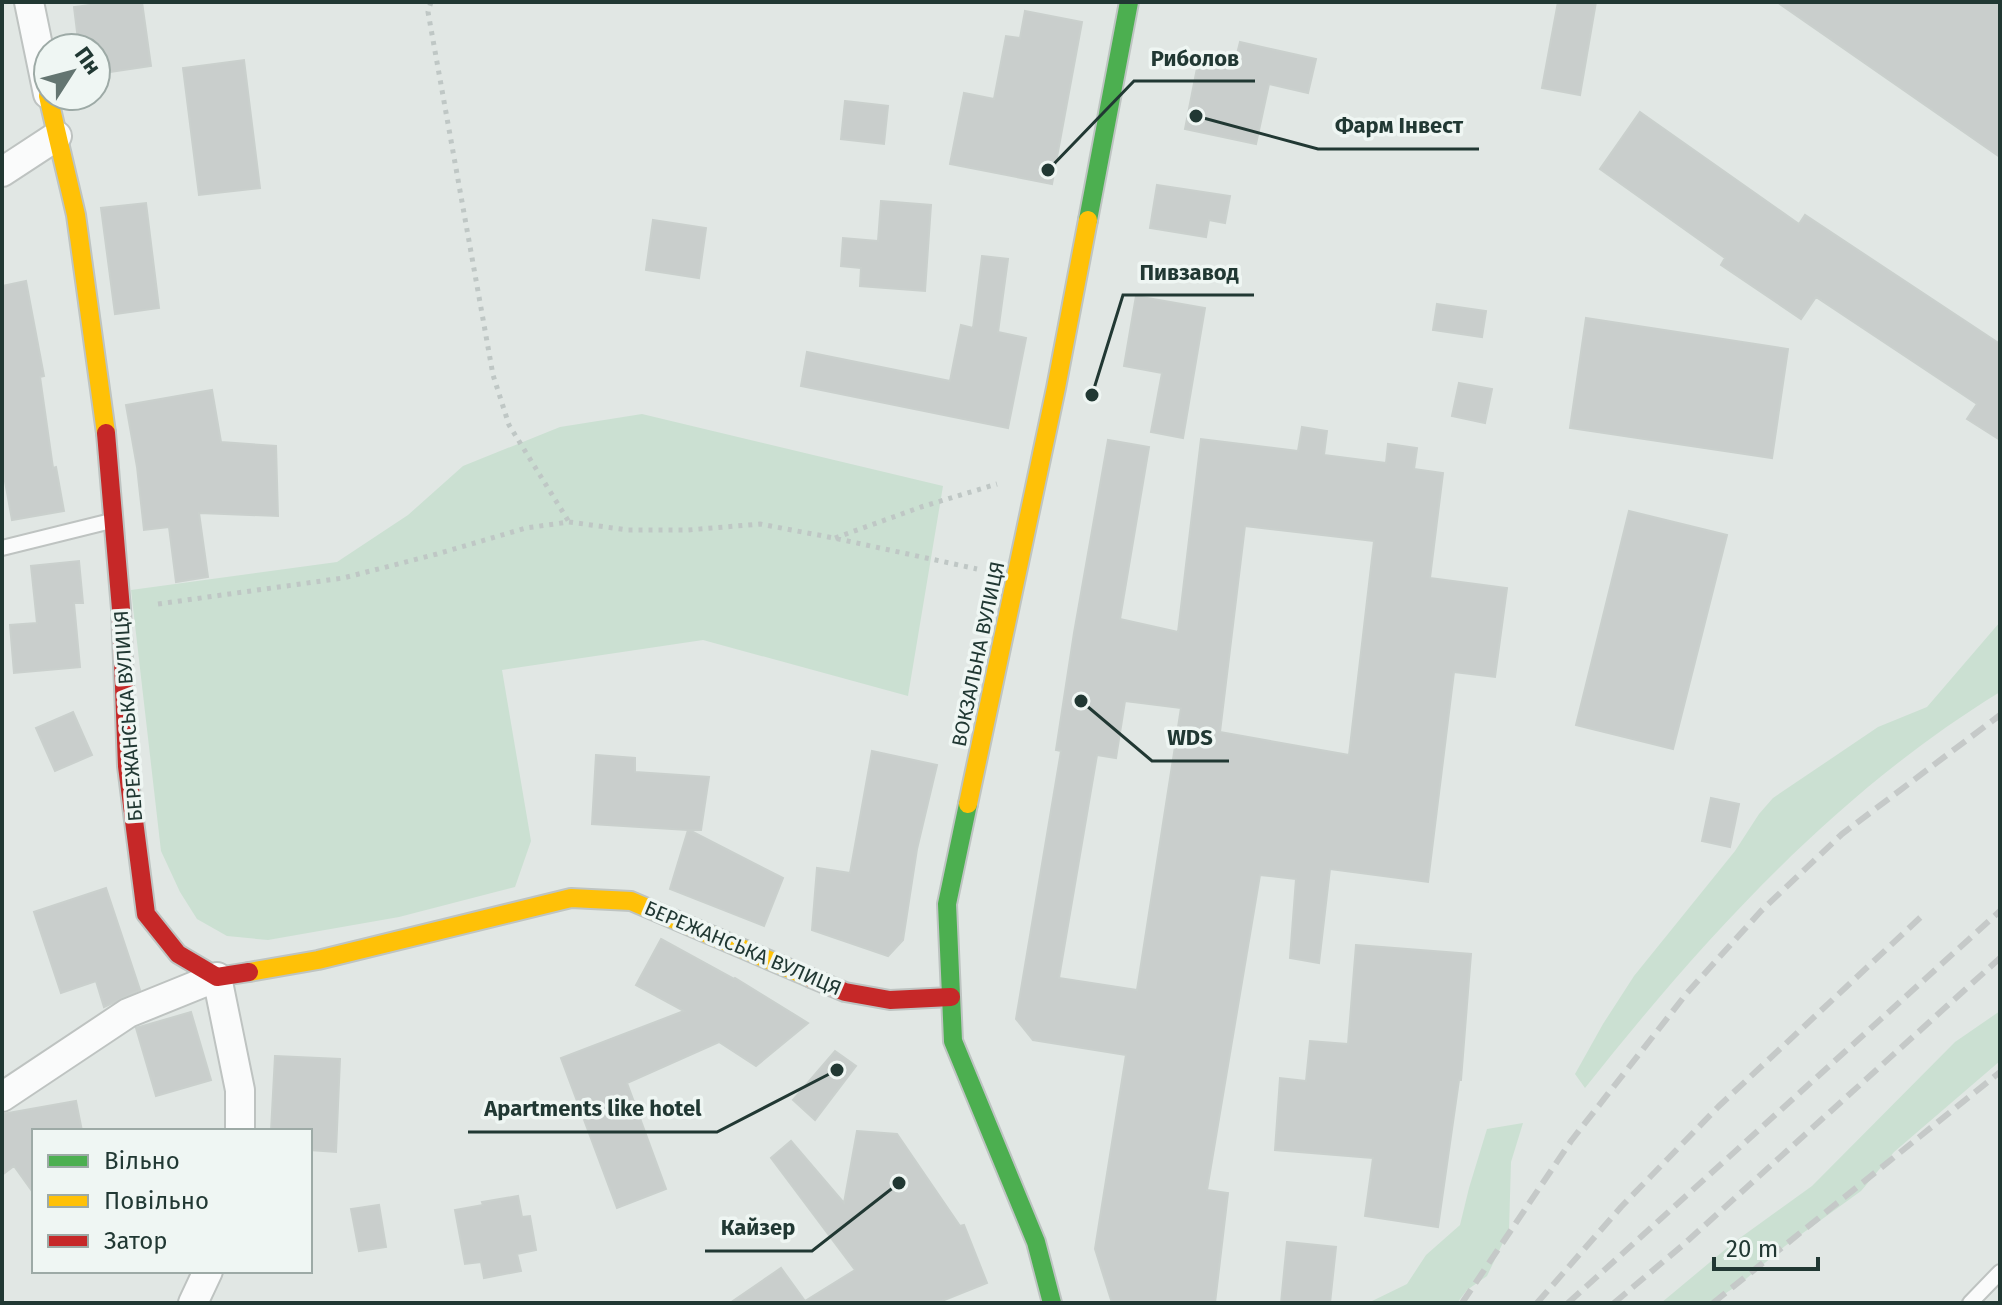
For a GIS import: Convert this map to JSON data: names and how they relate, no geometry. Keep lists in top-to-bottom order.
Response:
{
  "streets": {
    "street": ["ВОКЗАЛЬНА ВУЛИЦЯ", "БЕРЕЖАНСЬКА ВУЛИЦЯ"]
  },
  "crossings": [
    ["ВОКЗАЛЬНА ВУЛИЦЯ", "БЕРЕЖАНСЬКА ВУЛИЦЯ"]
  ],
  "places": [
    "Фарм Інвест",
    "Риболов",
    "Пивзавод",
    "WDS",
    "Apartments like hotel",
    "Кайзер"
  ],
  "legend": ["Вільно", "Повільно", "Затор"],
  "scale_bar": "20 m",
  "north": "top right"
}
